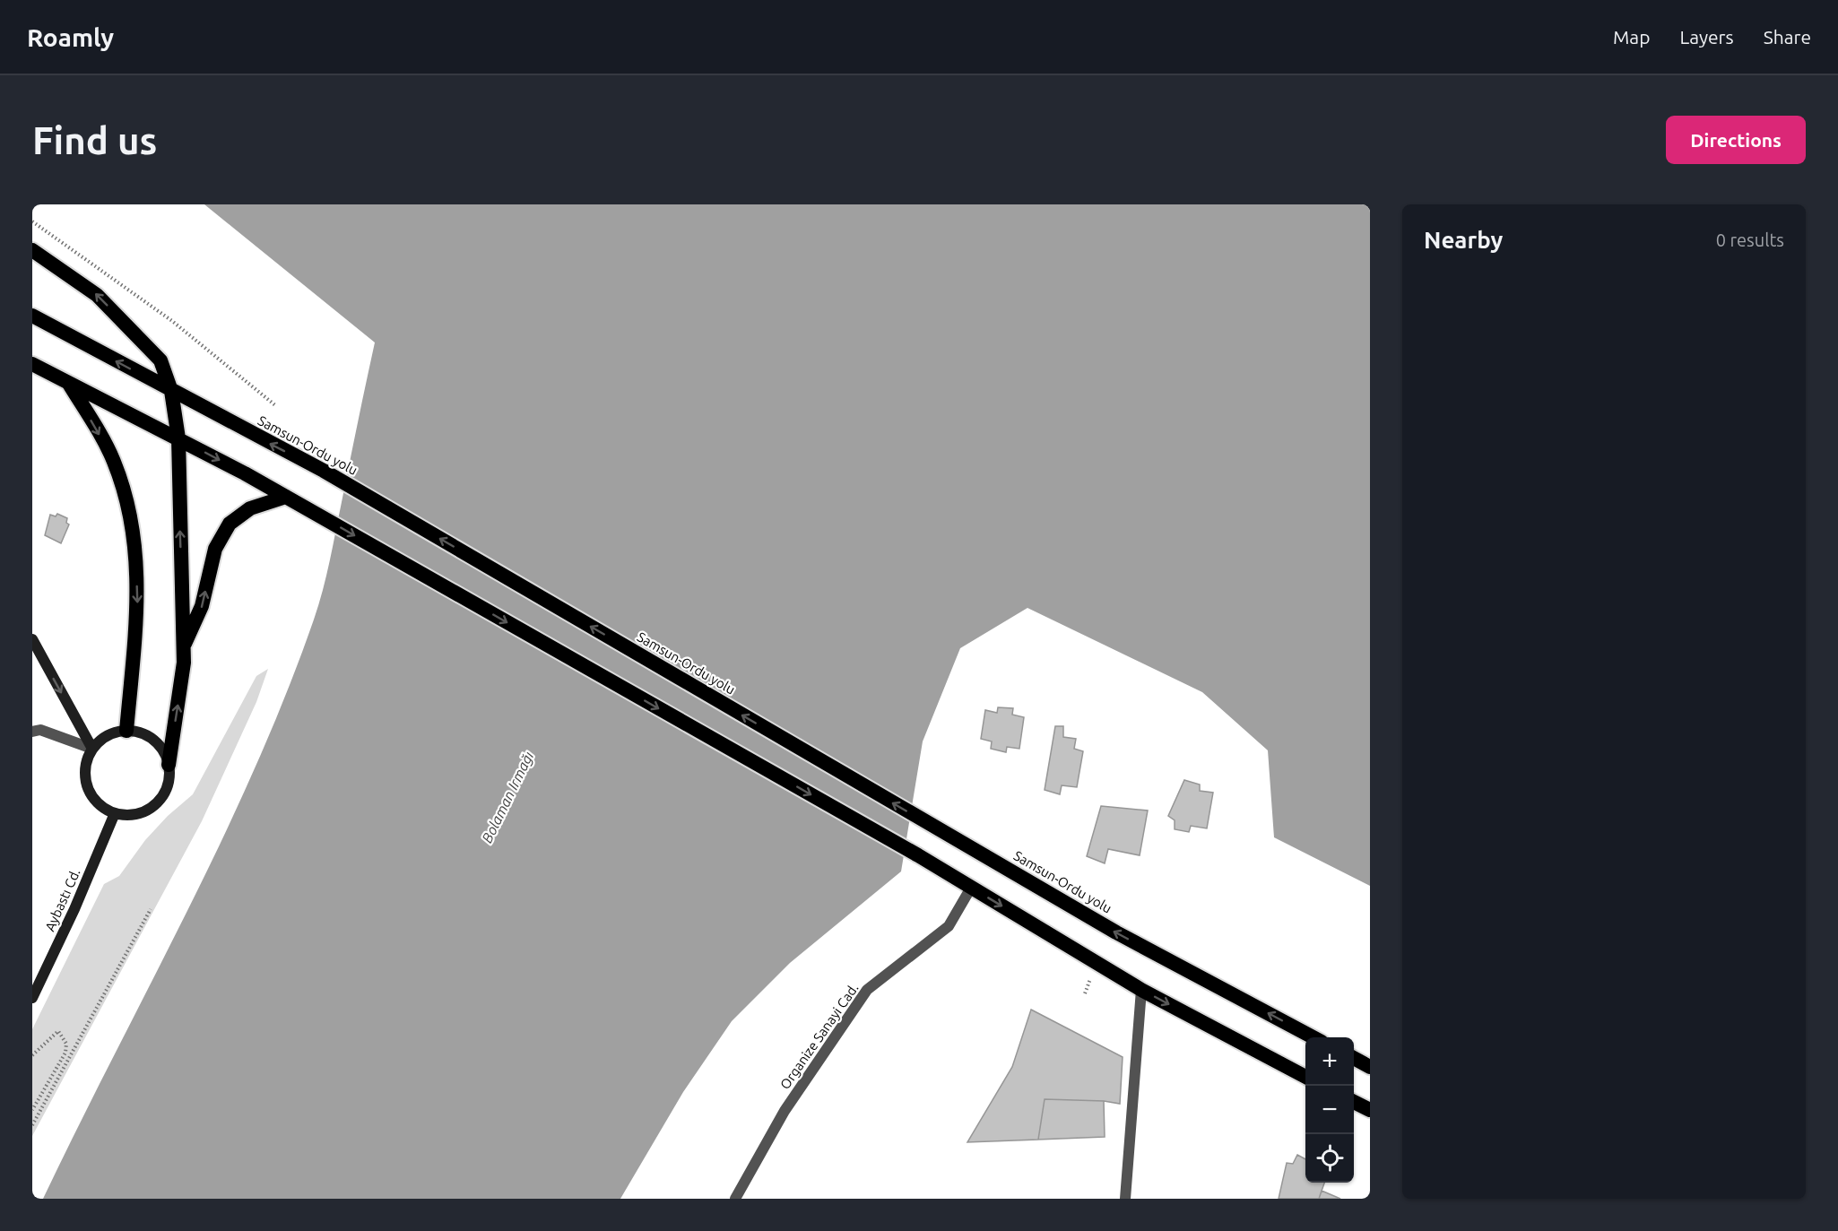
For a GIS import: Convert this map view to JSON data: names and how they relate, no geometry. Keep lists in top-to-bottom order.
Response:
{
  "streets": {
    "highway": ["Samsun-Ordu yolu"],
    "main road": ["Aybastı Cd."],
    "street": ["Organize Sanayi Cad."]
  },
  "water": ["Bolaman Irmağı"],
  "page": {
    "header": "Roamly",
    "nav": ["Map", "Layers", "Share"],
    "buttons": "Directions",
    "title": "Find us",
    "heading": ["Nearby", "0 results"],
    "map_buttons": ["+", "−"]
  }
}
